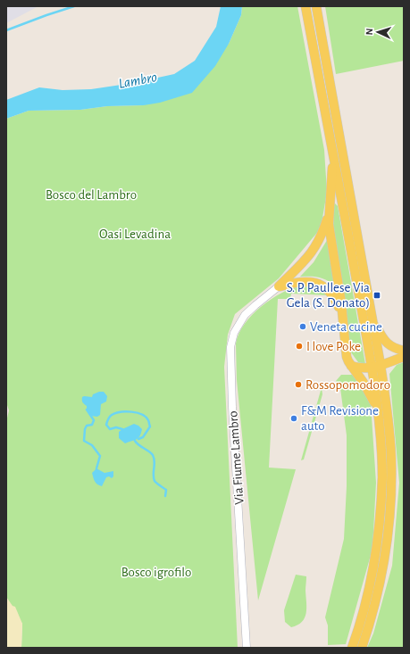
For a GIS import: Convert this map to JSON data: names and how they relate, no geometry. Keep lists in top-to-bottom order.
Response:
{
  "streets": {
    "street": ["Via Fiume Lambro"]
  },
  "water": ["Lambro"],
  "parks": ["Bosco del Lambro", "Oasi Levadina", "Bosco igrofilo"],
  "places": {
    "transit": ["S. P. Paullese Via Gela (S. Donato)"],
    "other": [
      "Veneta cucine",
      "I love Poke",
      "Rossopomodoro",
      "F&M Revisione auto"
    ]
  },
  "north": "left"
}
